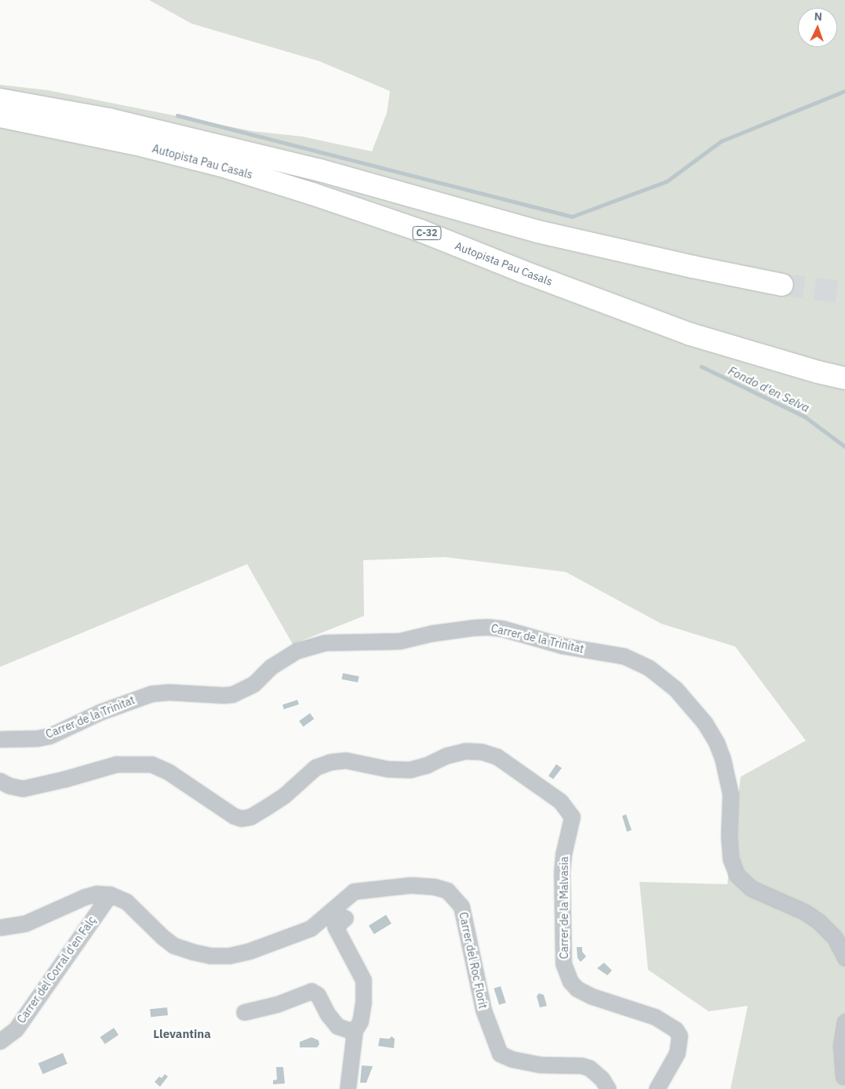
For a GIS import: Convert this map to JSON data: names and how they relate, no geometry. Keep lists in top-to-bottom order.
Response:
{
  "streets": {
    "highway": ["Autopista Pau Casals", "C-32"],
    "street": [
      "Carrer de la Trinitat",
      "Carrer de la Malvasia",
      "Carrer del Roc Florit",
      "Carrer del Corral d'en Falç"
    ]
  },
  "crossings": [
    ["Carrer del Roc Florit", "Carrer del Corral d'en Falç"]
  ],
  "districts": ["Llevantina"],
  "water": ["Fondo d'en Selva"],
  "north": "top"
}
